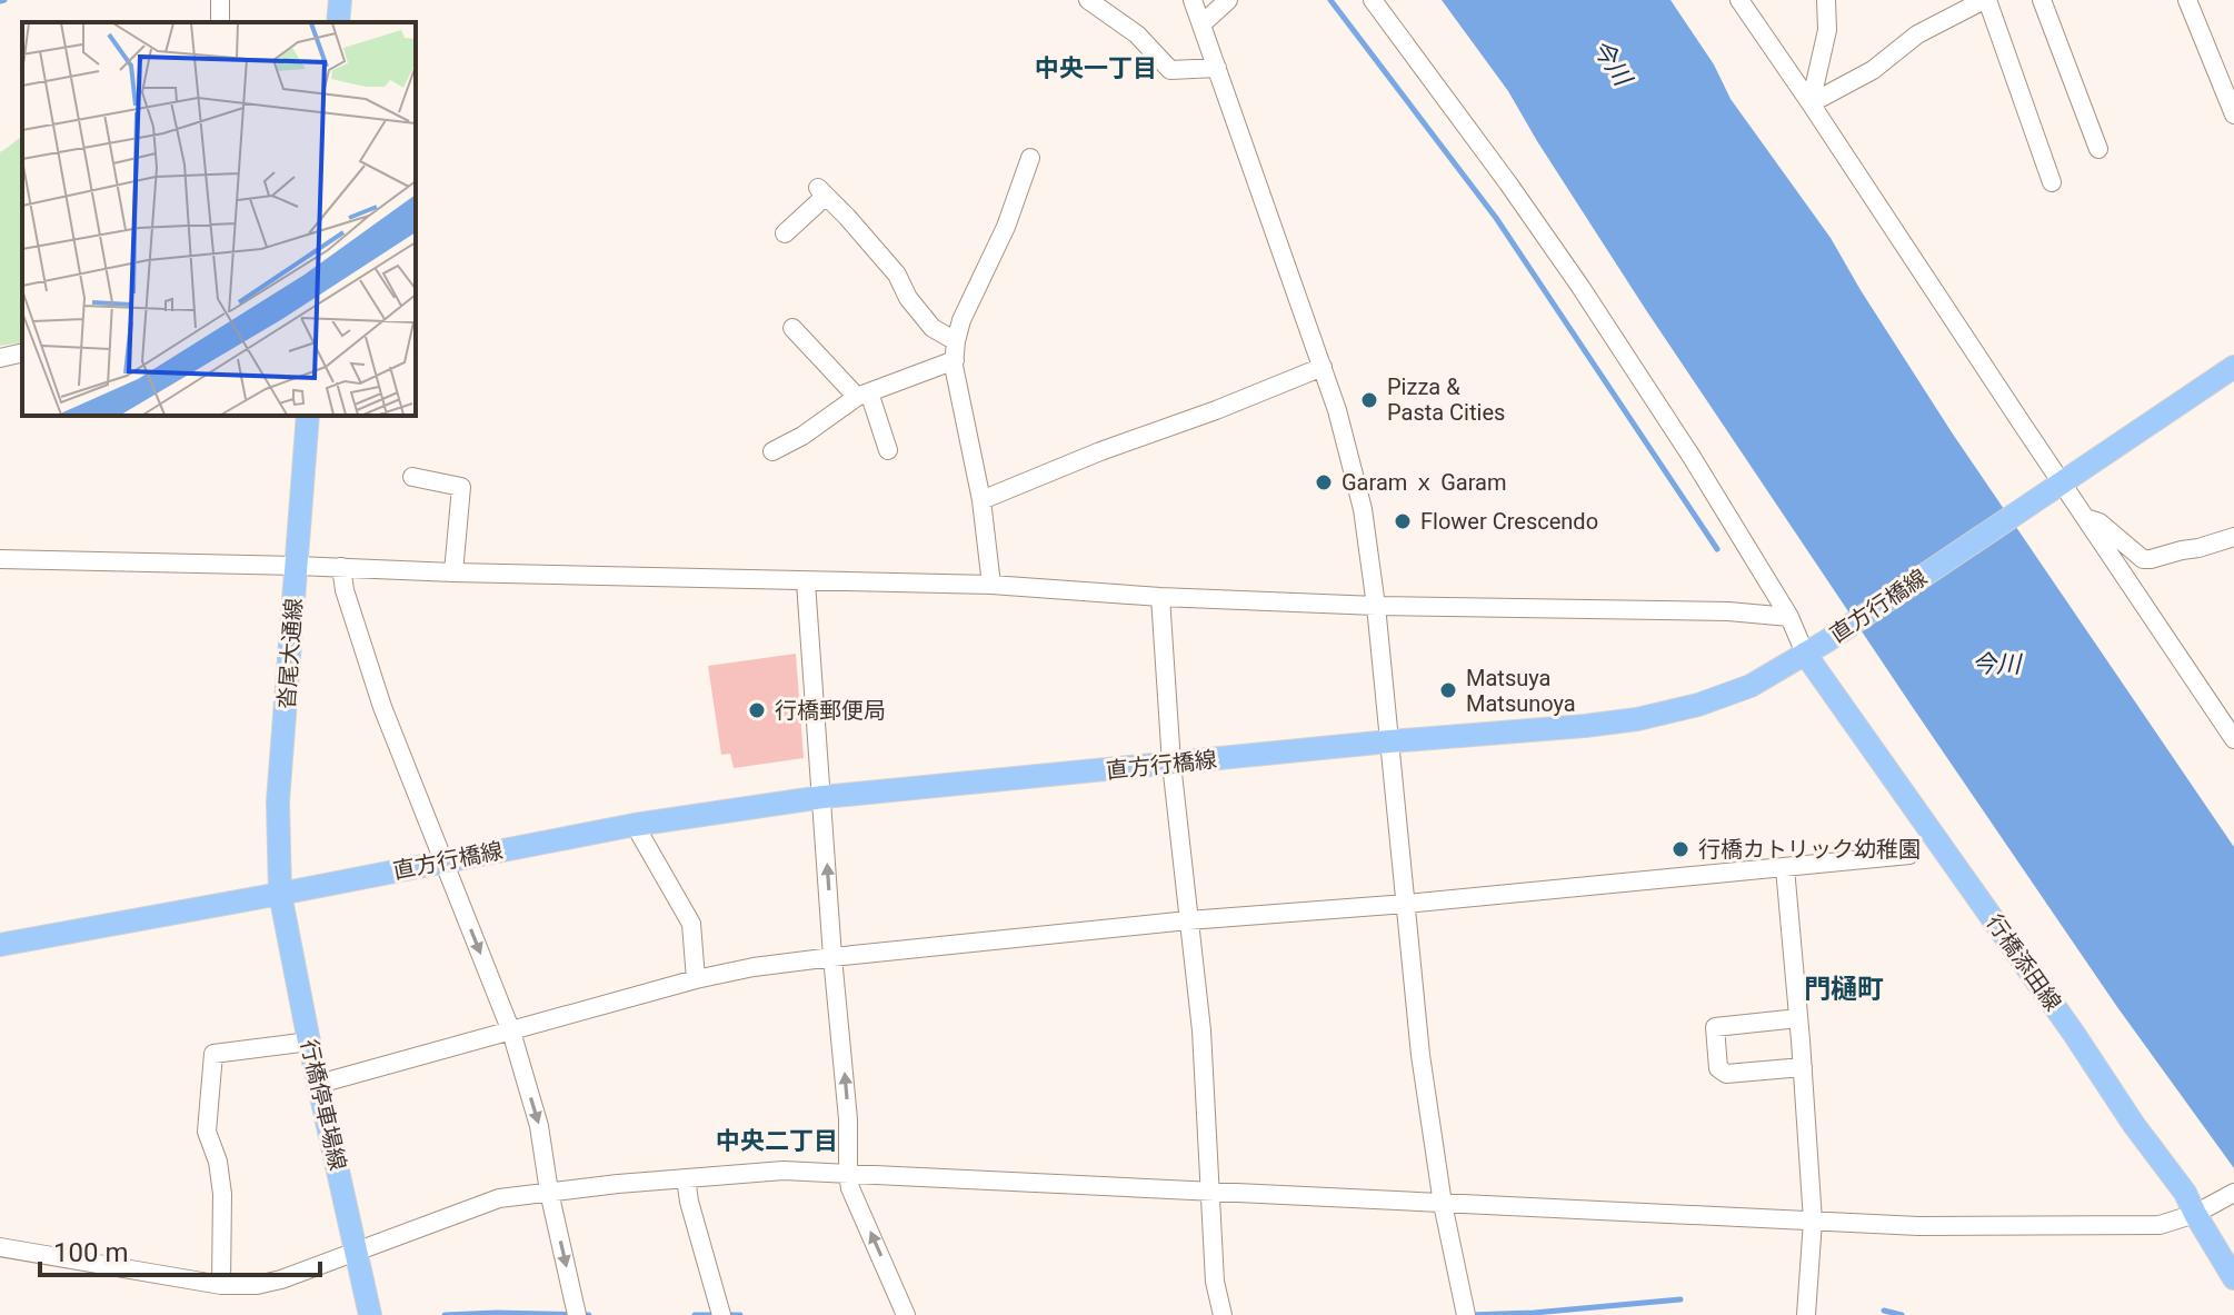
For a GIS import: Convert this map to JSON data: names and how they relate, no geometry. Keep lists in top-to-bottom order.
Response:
{
  "streets": {
    "main road": [
      "直方行橋線",
      "沓尾大通線",
      "行橋添田線",
      "行橋停車場線"
    ]
  },
  "crossings": [
    ["直方行橋線", "沓尾大通線"],
    ["直方行橋線", "行橋添田線"],
    ["直方行橋線", "行橋停車場線"],
    ["沓尾大通線", "行橋停車場線"]
  ],
  "districts": ["中央一丁目", "門樋町", "中央二丁目"],
  "water": ["今川"],
  "places": [
    "Pizza & Pasta Cities",
    "Garam ｘ Garam",
    "Flower Crescendo",
    "Matsuya Matsunoya",
    "行橋郵便局",
    "行橋カトリック幼稚園"
  ],
  "scale_bar": "100 m"
}
